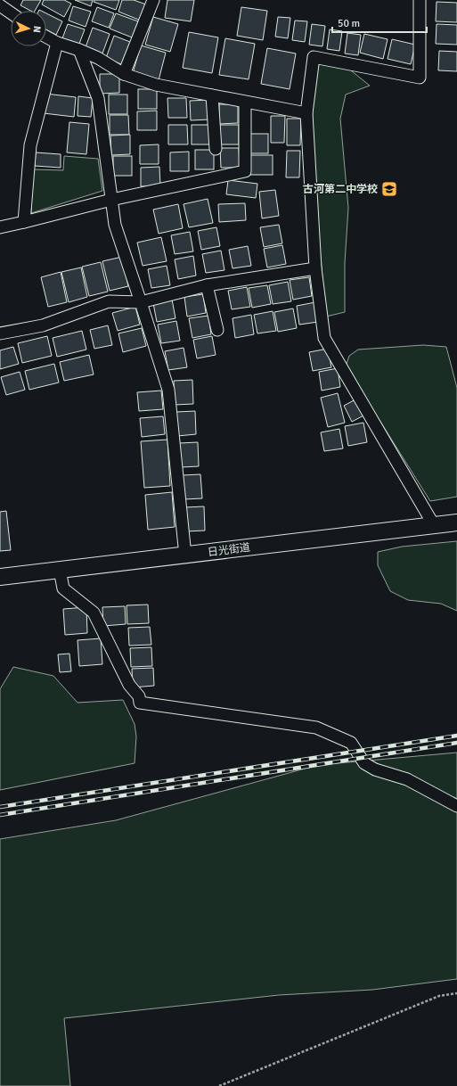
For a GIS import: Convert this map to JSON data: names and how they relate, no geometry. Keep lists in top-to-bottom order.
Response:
{
  "streets": {
    "main road": ["日光街道"]
  },
  "places": {
    "school or university": ["古河第二中学校"]
  },
  "scale_bar": "50 m",
  "north": "right"
}
